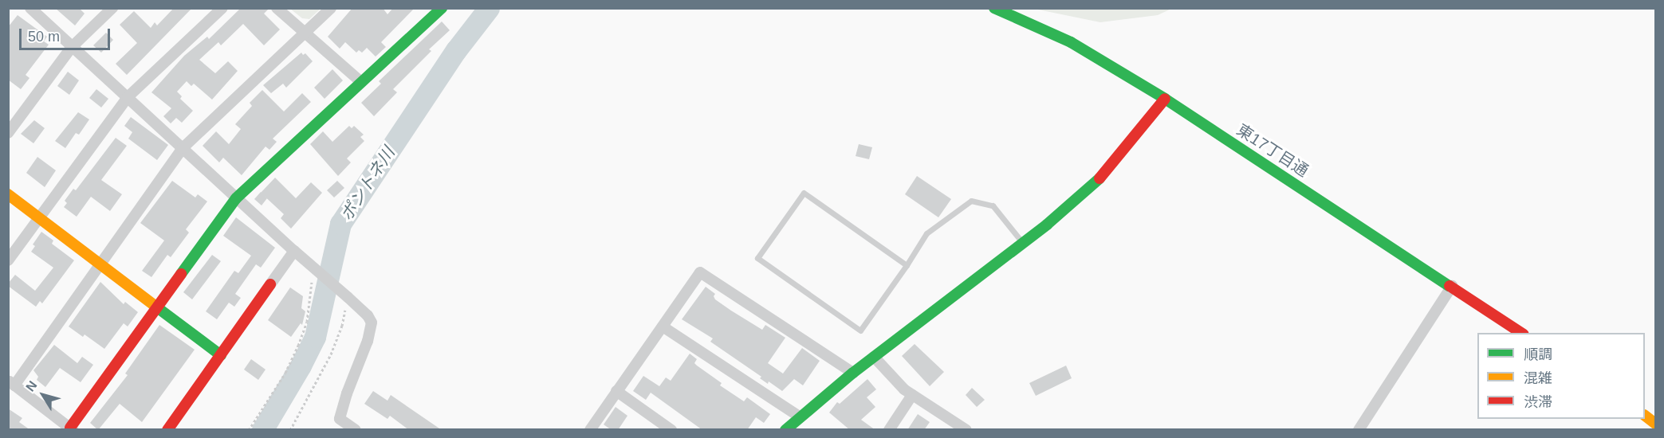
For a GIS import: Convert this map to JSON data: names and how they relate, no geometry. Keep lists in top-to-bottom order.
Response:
{
  "streets": {
    "street": ["東17丁目通"]
  },
  "water": ["ポントネ川"],
  "legend": ["順調", "混雑", "渋滞"],
  "scale_bar": "50 m",
  "north": "top left"
}
